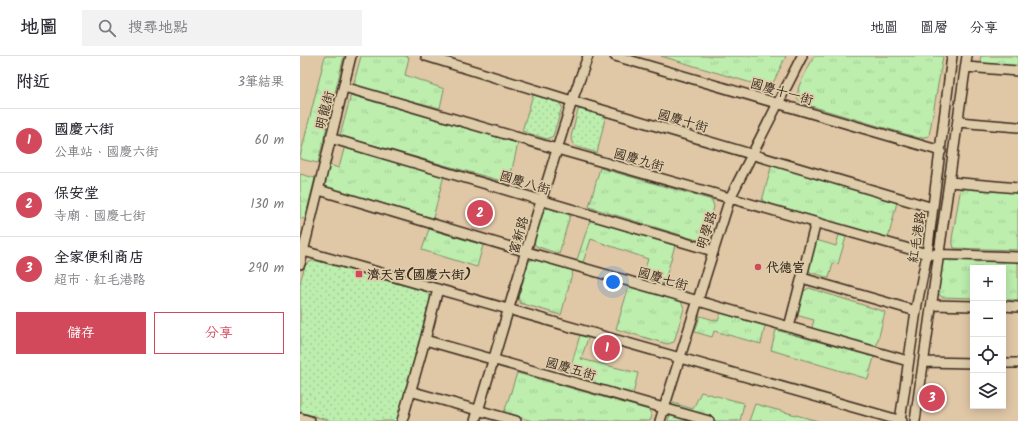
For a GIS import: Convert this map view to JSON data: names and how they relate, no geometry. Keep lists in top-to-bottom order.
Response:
{
  "streets": {
    "street": [
      "國慶十一街",
      "明龍街",
      "國慶十街",
      "國慶九街",
      "國慶八街",
      "明學路",
      "富新路",
      "紅毛港路",
      "國慶七街",
      "國慶五街"
    ]
  },
  "crossings": [
    ["國慶十一街", "明學路"],
    ["國慶十一街", "紅毛港路"],
    ["明龍街", "國慶九街"],
    ["明龍街", "國慶八街"],
    ["明龍街", "國慶七街"],
    ["國慶十街", "明學路"],
    ["國慶十街", "富新路"],
    ["國慶十街", "紅毛港路"],
    ["國慶九街", "明學路"],
    ["國慶九街", "富新路"],
    ["國慶九街", "紅毛港路"],
    ["國慶八街", "明學路"],
    ["國慶八街", "富新路"],
    ["明學路", "國慶七街"],
    ["明學路", "國慶五街"],
    ["富新路", "國慶七街"],
    ["富新路", "國慶五街"],
    ["紅毛港路", "國慶七街"]
  ],
  "places": {
    "other": ["代德宮"],
    "transit": ["濟天宮(國慶六街)"]
  },
  "page": {
    "header": "地圖",
    "search": "搜尋地點",
    "nav": ["地圖", "圖層", "分享"],
    "heading": ["附近", "3筆結果"],
    "list": [
      {
        "mark": "1",
        "name": "國慶六街",
        "note": "公車站 · 國慶六街",
        "value": "60 m"
      },
      {
        "mark": "2",
        "name": "保安堂",
        "note": "寺廟 · 國慶七街",
        "value": "130 m"
      },
      {
        "mark": "3",
        "name": "全家便利商店",
        "note": "超市 · 紅毛港路",
        "value": "290 m"
      }
    ],
    "pins": ["2", "1", "3"],
    "map_buttons": ["+", "−"],
    "buttons": ["儲存", "分享"]
  }
}
